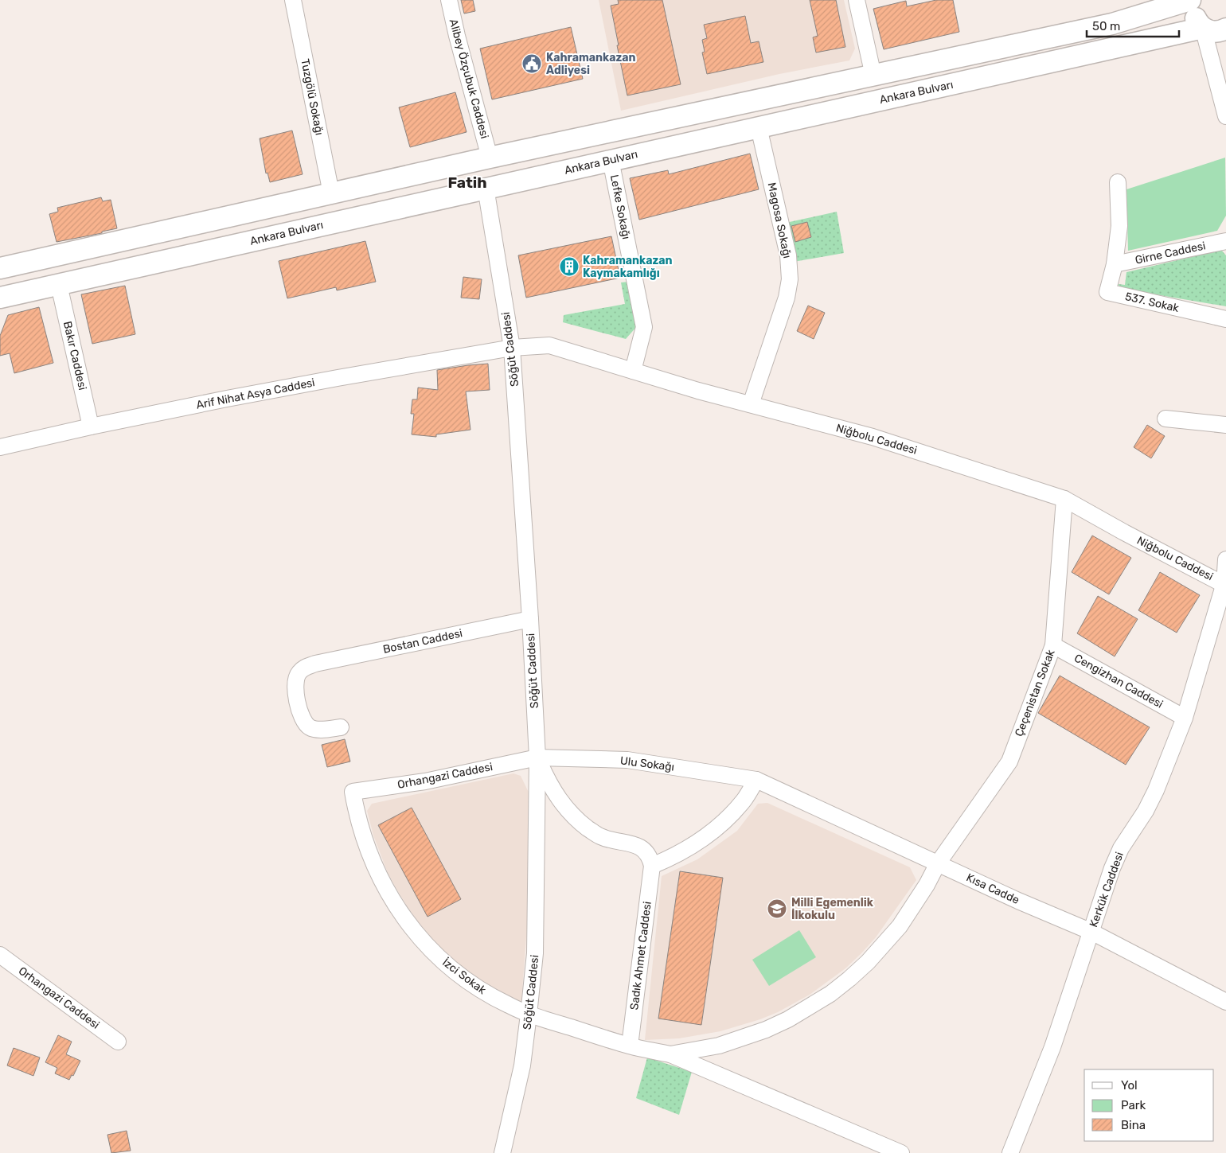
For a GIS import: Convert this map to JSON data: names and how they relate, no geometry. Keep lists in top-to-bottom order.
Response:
{
  "streets": {
    "main road": ["Ankara Bulvarı"],
    "street": [
      "Alibey Özçubuk Caddesi",
      "Tuzgölü Sokağı",
      "Lefke Sokağı",
      "Magosa Sokağı",
      "Girne Caddesi",
      "537. Sokak",
      "Söğüt Caddesi",
      "Bakır Caddesi",
      "Arif Nihat Asya Caddesi",
      "Niğbolu Caddesi",
      "Bostan Caddesi",
      "Cengizhan Caddesi",
      "Çeçenistan Sokak",
      "Ulu Sokağı",
      "Orhangazi Caddesi",
      "Kısa Cadde",
      "Kerkük Caddesi",
      "Sadık Ahmet Caddesi",
      "İzci Sokak"
    ]
  },
  "crossings": [
    ["Ankara Bulvarı", "Lefke Sokağı"],
    ["Ankara Bulvarı", "Magosa Sokağı"],
    ["Ankara Bulvarı", "Söğüt Caddesi"],
    ["Ankara Bulvarı", "Bakır Caddesi"],
    ["Lefke Sokağı", "Niğbolu Caddesi"],
    ["Magosa Sokağı", "Niğbolu Caddesi"],
    ["Girne Caddesi", "537. Sokak"],
    ["Söğüt Caddesi", "Arif Nihat Asya Caddesi"],
    ["Söğüt Caddesi", "Niğbolu Caddesi"],
    ["Söğüt Caddesi", "Bostan Caddesi"],
    ["Söğüt Caddesi", "Ulu Sokağı"],
    ["Söğüt Caddesi", "Orhangazi Caddesi"],
    ["Söğüt Caddesi", "İzci Sokak"],
    ["Bakır Caddesi", "Arif Nihat Asya Caddesi"],
    ["Arif Nihat Asya Caddesi", "Niğbolu Caddesi"],
    ["Niğbolu Caddesi", "Çeçenistan Sokak"],
    ["Niğbolu Caddesi", "Kerkük Caddesi"],
    ["Cengizhan Caddesi", "Çeçenistan Sokak"],
    ["Cengizhan Caddesi", "Kerkük Caddesi"],
    ["Çeçenistan Sokak", "Kısa Cadde"],
    ["Çeçenistan Sokak", "İzci Sokak"],
    ["Ulu Sokağı", "Orhangazi Caddesi"],
    ["Ulu Sokağı", "Kısa Cadde"],
    ["Orhangazi Caddesi", "İzci Sokak"],
    ["Kısa Cadde", "Kerkük Caddesi"],
    ["Sadık Ahmet Caddesi", "İzci Sokak"]
  ],
  "districts": ["Fatih"],
  "places": {
    "public building": ["Kahramankazan Adliyesi"],
    "building": ["Kahramankazan Kaymakamlığı"],
    "school or university": ["Milli Egemenlik İlkokulu"]
  },
  "legend": ["Yol", "Park", "Bina"],
  "scale_bar": "50 m"
}
